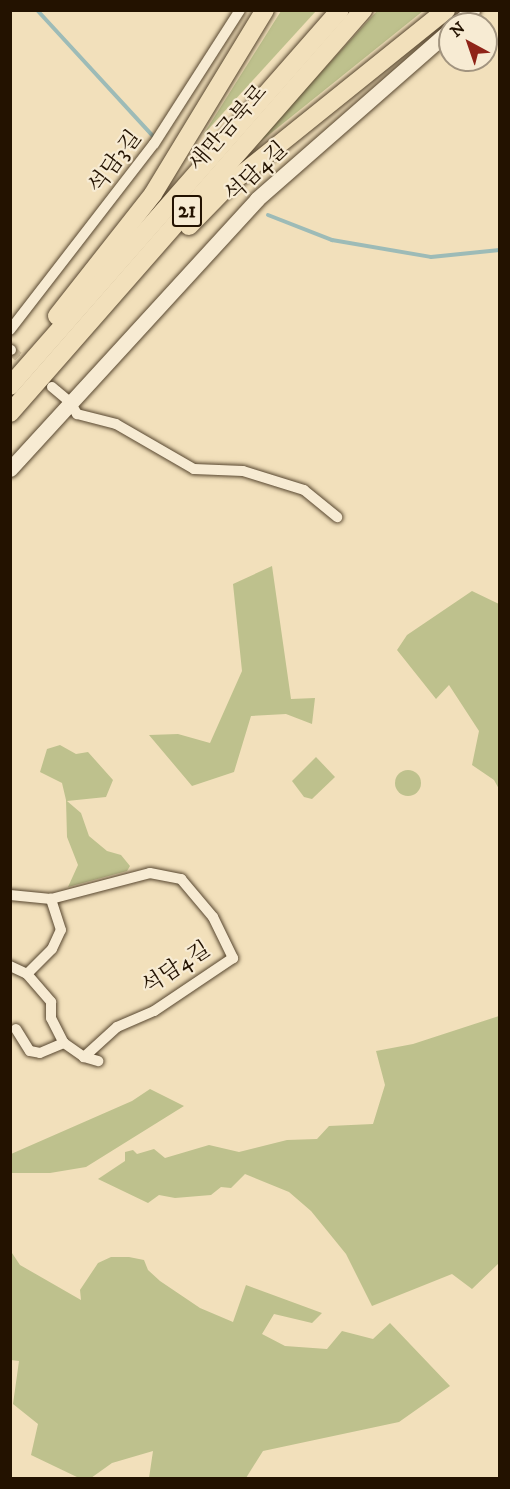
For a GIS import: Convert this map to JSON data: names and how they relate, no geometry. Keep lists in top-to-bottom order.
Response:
{
  "streets": {
    "highway": ["새만금북로", "21"],
    "street": ["석담3길", "석담4길"]
  },
  "crossings": [
    ["새만금북로", "21"]
  ],
  "north": "top left"
}
